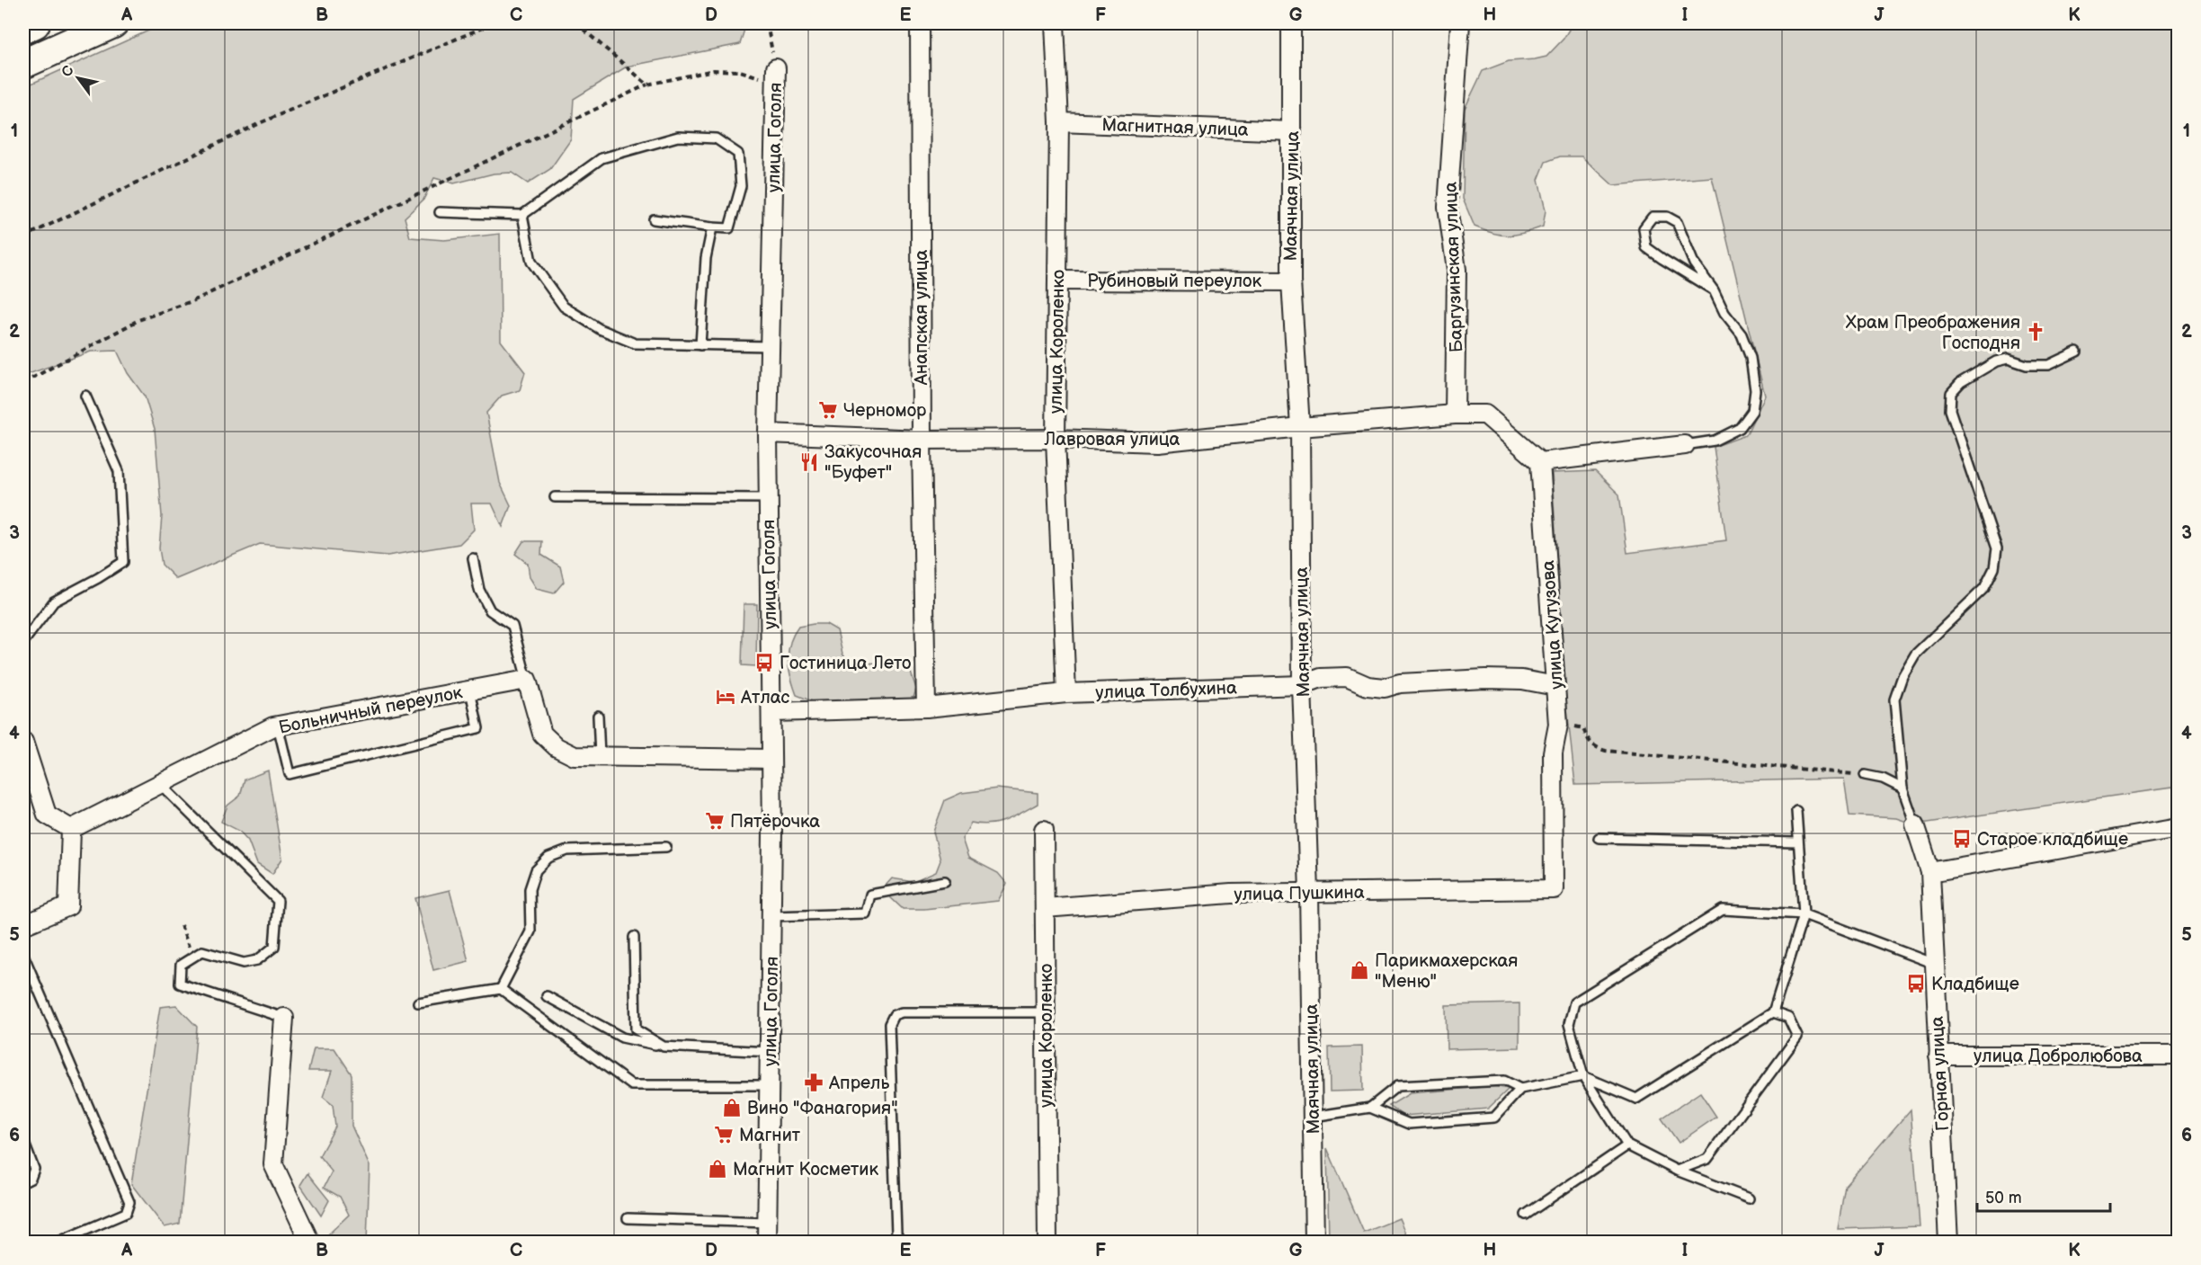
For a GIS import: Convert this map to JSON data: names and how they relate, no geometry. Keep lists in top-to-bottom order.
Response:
{
  "streets": {
    "street": [
      "Магнитная улица",
      "улица Гоголя",
      "Маячная улица",
      "Баргузинская улица",
      "Рубиновый переулок",
      "Анапская улица",
      "улица Короленко",
      "Лавровая улица",
      "улица Кутузова",
      "улица Толбухина",
      "Больничный переулок",
      "улица Пушкина",
      "улица Добролюбова",
      "Горная улица"
    ]
  },
  "crossings": [
    ["Магнитная улица", "Маячная улица"],
    ["Магнитная улица", "улица Короленко"],
    ["улица Гоголя", "Лавровая улица"],
    ["улица Гоголя", "улица Толбухина"],
    ["Маячная улица", "Рубиновый переулок"],
    ["Маячная улица", "Лавровая улица"],
    ["Маячная улица", "улица Толбухина"],
    ["Маячная улица", "улица Пушкина"],
    ["Баргузинская улица", "Лавровая улица"],
    ["Рубиновый переулок", "улица Короленко"],
    ["Анапская улица", "Лавровая улица"],
    ["Анапская улица", "улица Толбухина"],
    ["улица Короленко", "Лавровая улица"],
    ["улица Короленко", "улица Толбухина"],
    ["улица Короленко", "улица Пушкина"],
    ["улица Кутузова", "улица Толбухина"],
    ["улица Кутузова", "улица Пушкина"],
    ["улица Добролюбова", "Горная улица"]
  ],
  "places": {
    "church": ["Храм Преображения Господня"],
    "supermarket": ["Черномор", "Пятёрочка", "Магнит"],
    "restaurant": ["Закусочная \"Буфет\""],
    "bus stop": ["Гостиница Лето", "Старое кладбище", "Кладбище"],
    "hotel": ["Атлас"],
    "shop": ["Парикмахерская \"Меню\"", "Вино \"Фанагория\"", "Магнит Косметик"],
    "pharmacy": ["Апрель"]
  },
  "scale_bar": "50 m",
  "north": "top left",
  "grid": {
    "columns": [
      "A",
      "B",
      "C",
      "D",
      "E",
      "F",
      "G",
      "H",
      "I",
      "J",
      "K"
    ],
    "rows": [
      "1",
      "2",
      "3",
      "4",
      "5",
      "6"
    ]
  }
}
